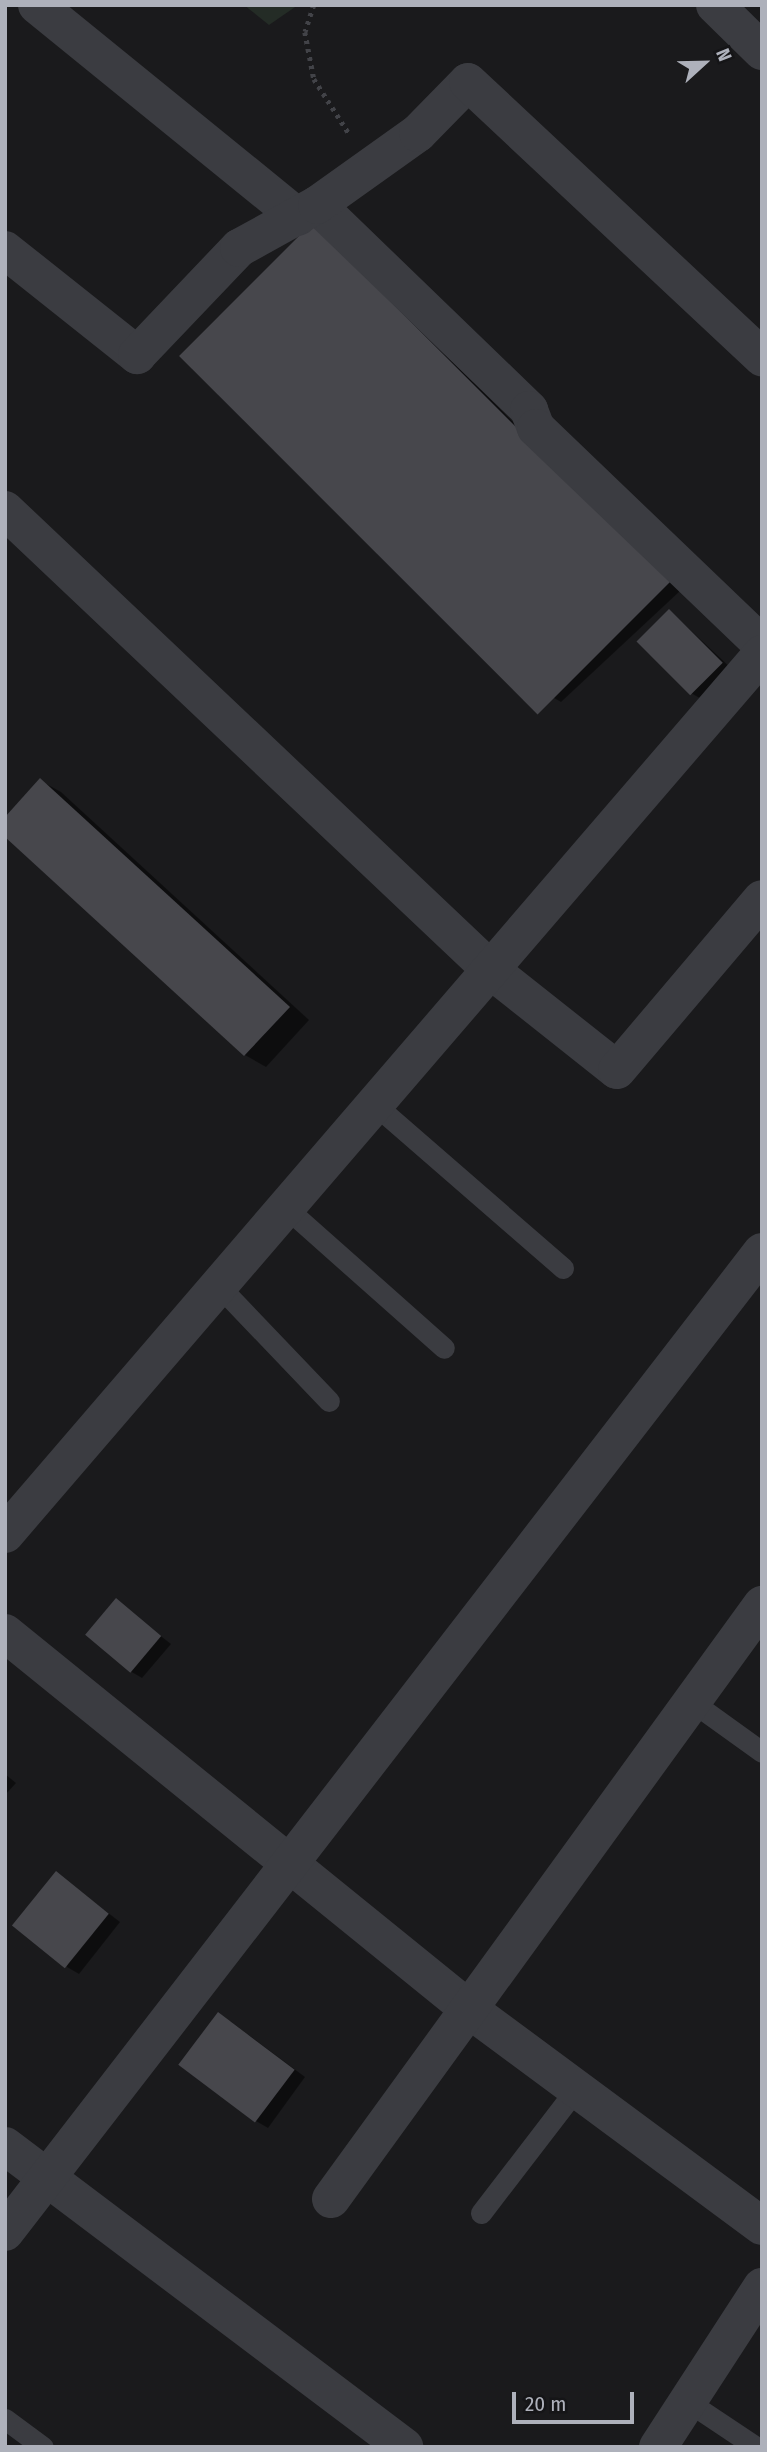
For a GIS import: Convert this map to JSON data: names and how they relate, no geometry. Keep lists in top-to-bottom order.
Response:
{
  "scale_bar": "20 m",
  "north": "right"
}
